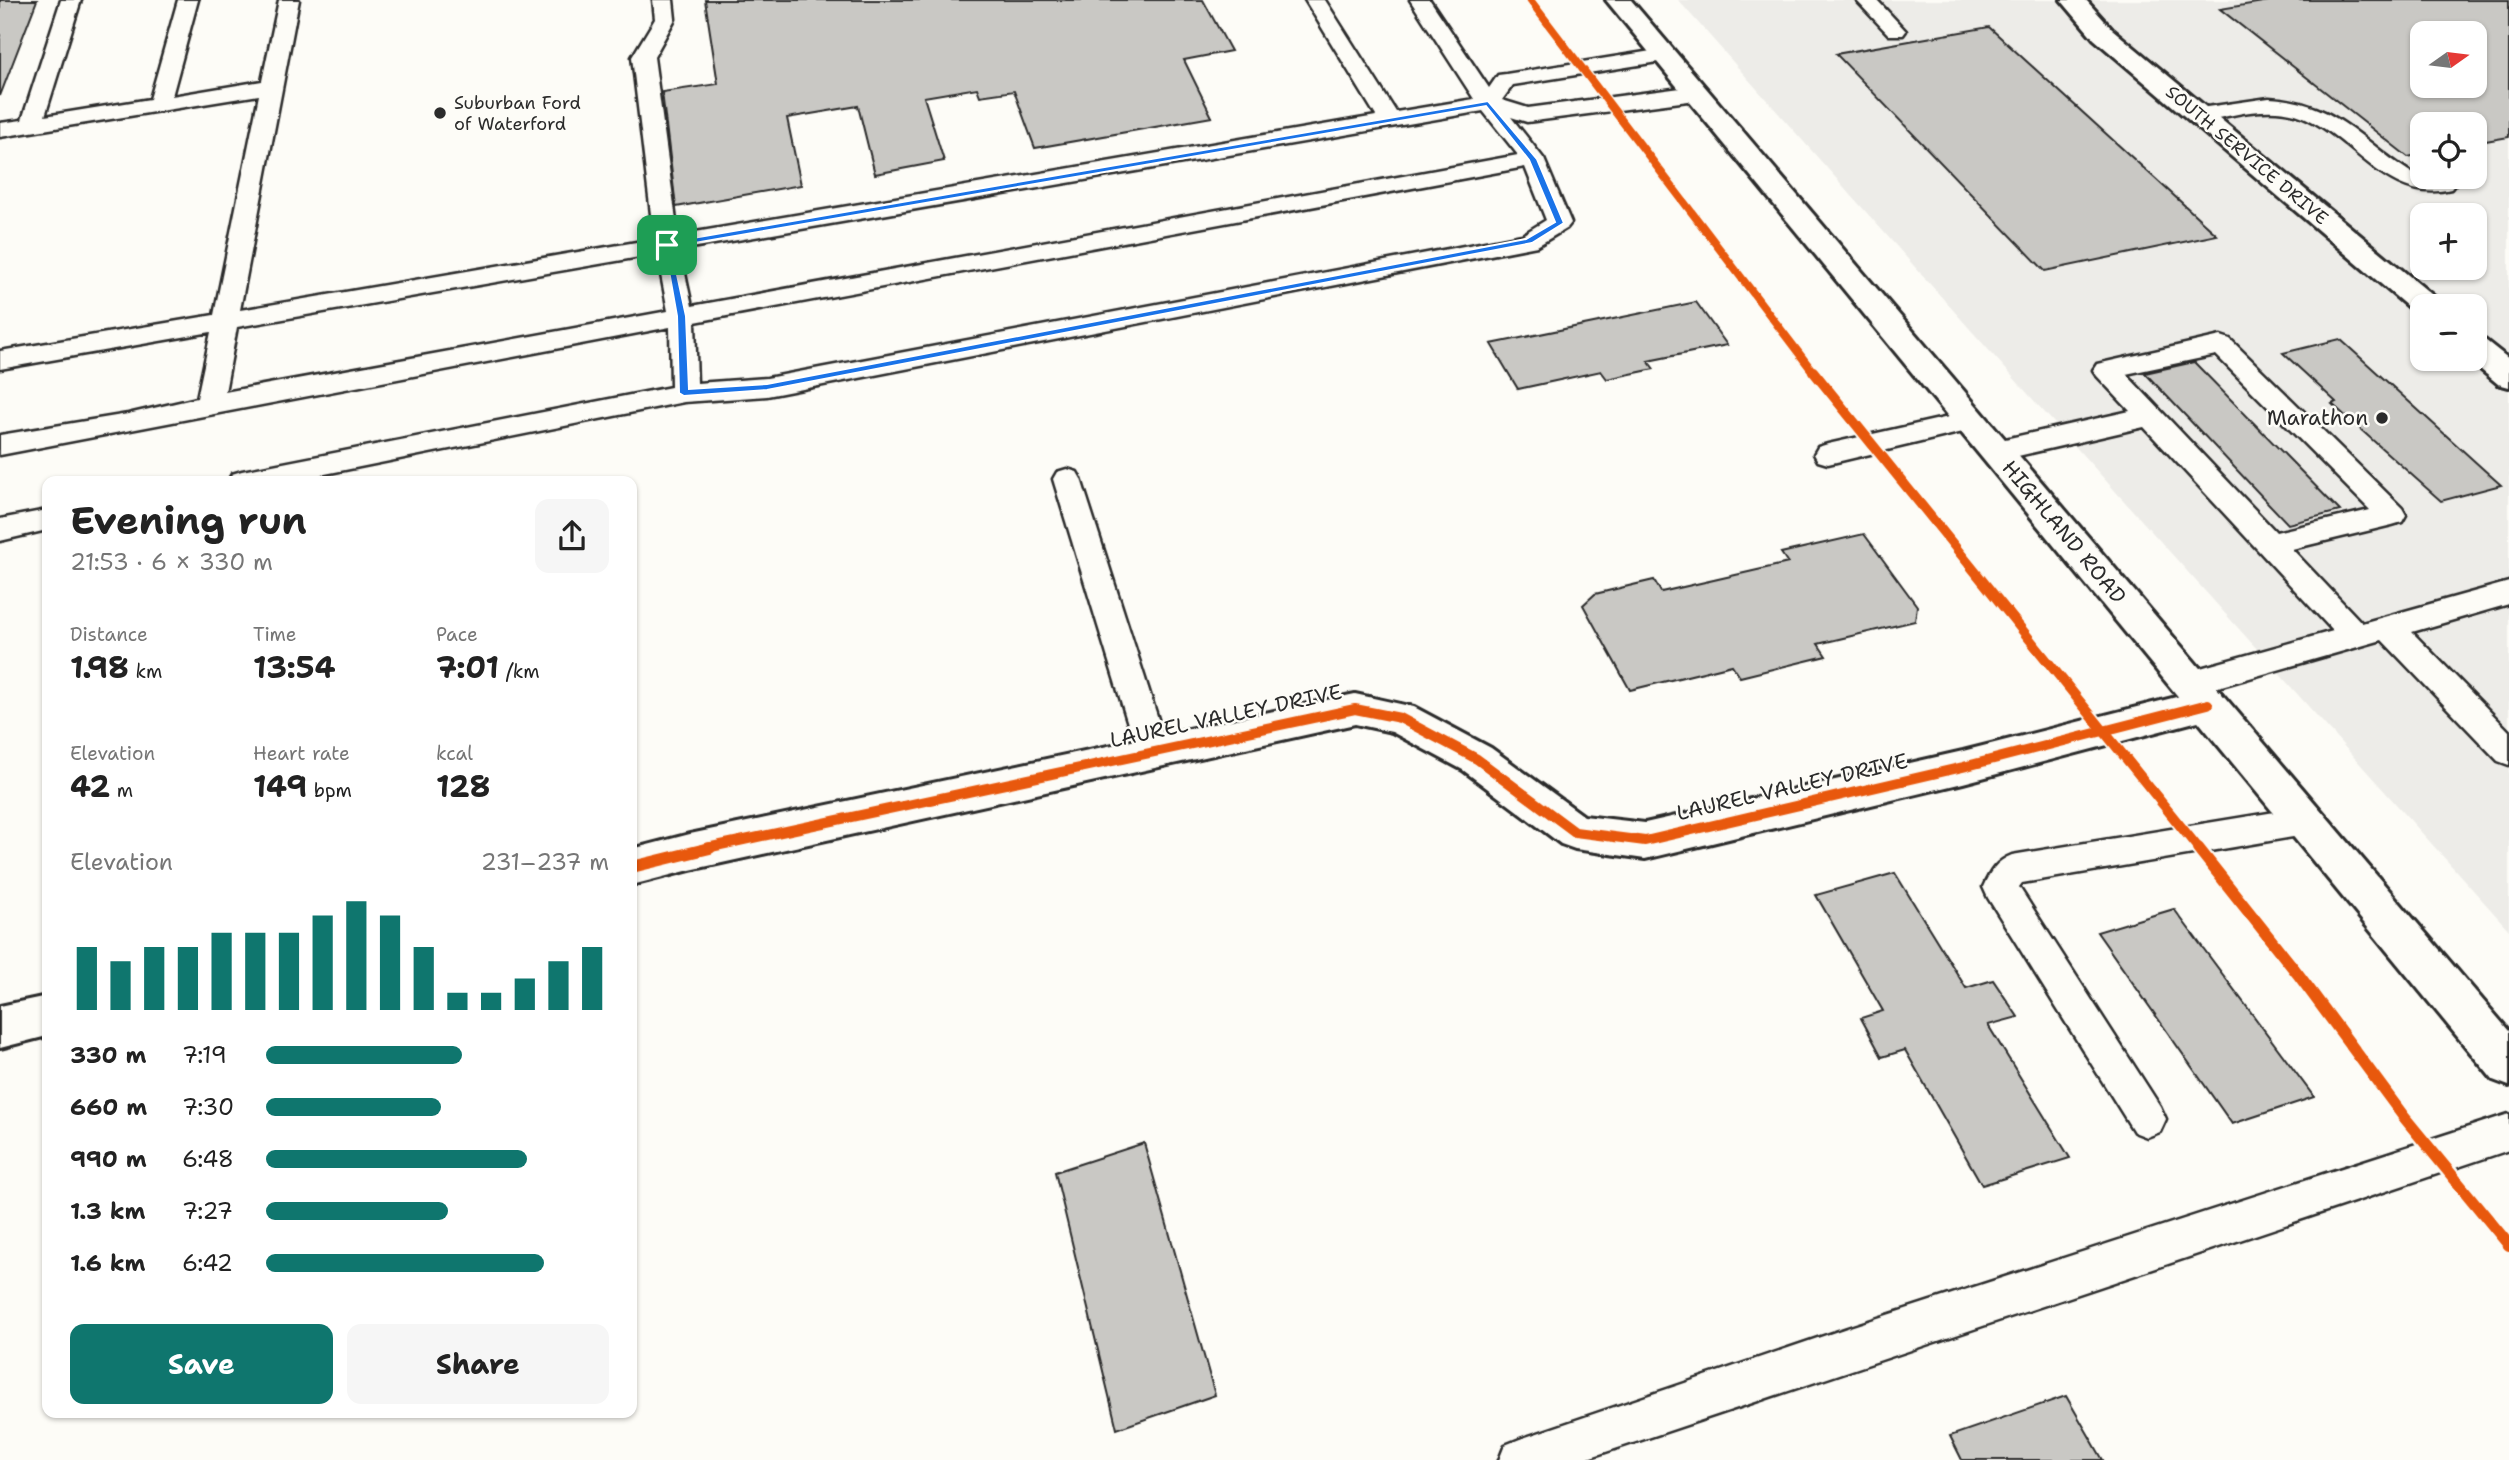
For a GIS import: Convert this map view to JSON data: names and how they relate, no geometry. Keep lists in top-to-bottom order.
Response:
{
  "streets": {
    "main road": ["SOUTH SERVICE DRIVE", "HIGHLAND ROAD", "LAUREL VALLEY DRIVE"]
  },
  "crossings": [
    ["HIGHLAND ROAD", "LAUREL VALLEY DRIVE"]
  ],
  "places": ["Suburban Ford of Waterford", "Marathon"],
  "north": "right",
  "page": {
    "map_buttons": ["+", "−"],
    "heading": ["Evening run", "21:53 · 6 × 330 m"],
    "stats": [
      ["Distance", "1.98 km"],
      ["Time", "13:54"],
      ["Pace", "7:01 /km"],
      ["Elevation", "42 m"],
      ["Heart rate", "149 bpm"],
      ["kcal", "128"]
    ],
    "chart": ["Elevation", "231–237 m"],
    "list": [
      {
        "name": "330 m",
        "note": "7:19"
      },
      {
        "name": "660 m",
        "note": "7:30"
      },
      {
        "name": "990 m",
        "note": "6:48"
      },
      {
        "name": "1.3 km",
        "note": "7:27"
      },
      {
        "name": "1.6 km",
        "note": "6:42"
      }
    ],
    "buttons": ["Save", "Share"]
  }
}
